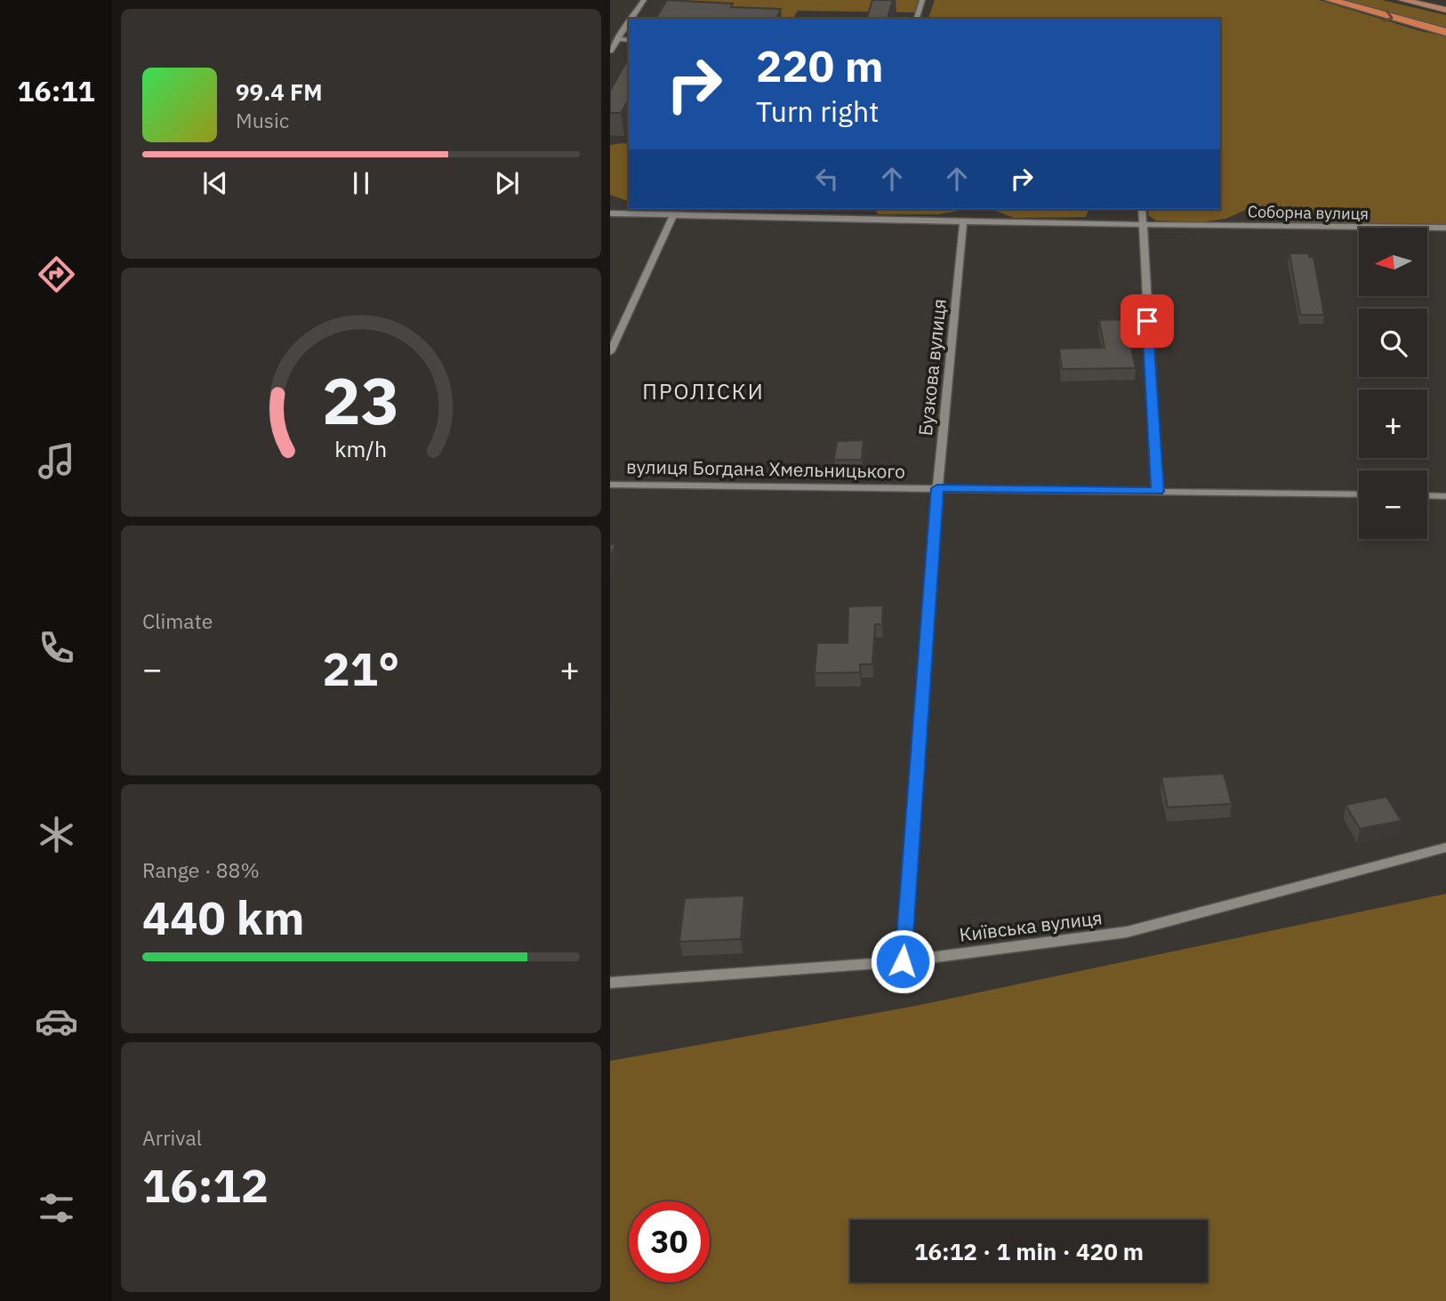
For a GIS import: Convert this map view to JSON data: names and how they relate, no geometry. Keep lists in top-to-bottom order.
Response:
{
  "streets": {
    "street": [
      "Соборна вулиця",
      "Бузкова вулиця",
      "вулиця Богдана Хмельницького",
      "Київська вулиця"
    ]
  },
  "crossings": [
    ["Соборна вулиця", "Бузкова вулиця"],
    ["Бузкова вулиця", "вулиця Богдана Хмельницького"],
    ["Бузкова вулиця", "Київська вулиця"]
  ],
  "districts": ["ПРОЛІСКИ"],
  "north": "left",
  "page": {
    "tabs": "16:11",
    "turn": ["220 m", "Turn right"],
    "song": ["99.4 FM", "Music"],
    "map_buttons": ["+", "−"],
    "tile": [
      "Climate",
      ["Range · 88%", "440 km"],
      ["Arrival", "16:12"]
    ],
    "heat": ["−", "21°", "+"],
    "limit": "30",
    "trip": "16:12 · 1 min · 420 m",
    "gauge": ["23", "km/h"]
  }
}
